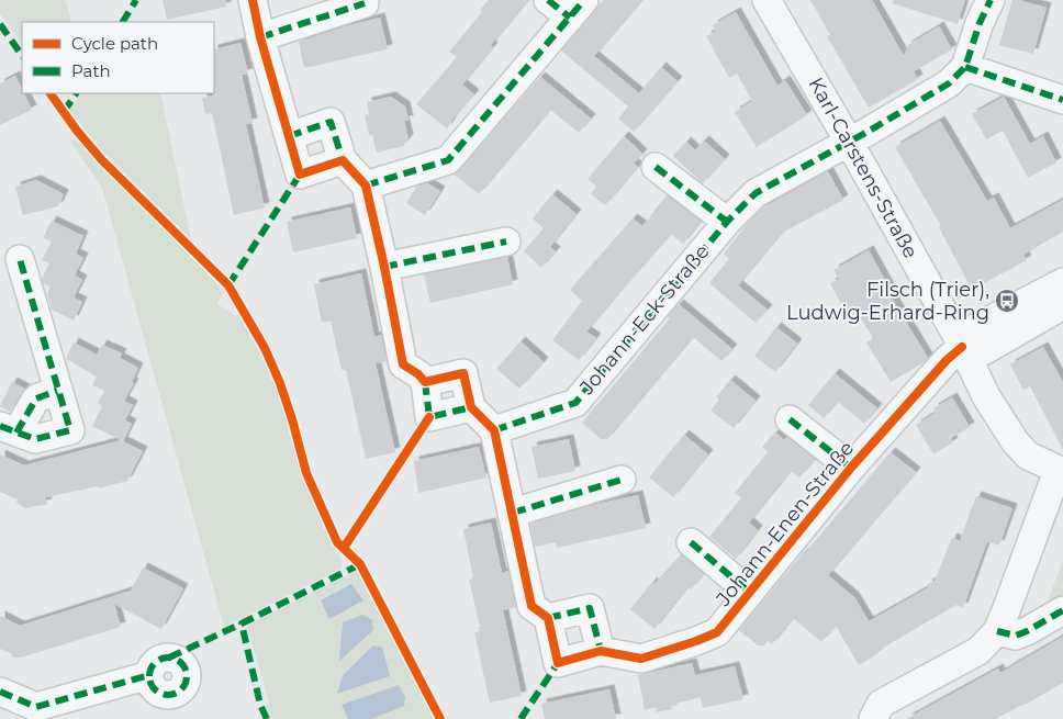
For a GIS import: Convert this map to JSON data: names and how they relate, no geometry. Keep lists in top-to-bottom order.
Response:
{
  "streets": {
    "street": ["Karl-Carstens-Straße", "Johann-Eck-Straße", "Johann-Enen-Straße"]
  },
  "crossings": [
    ["Karl-Carstens-Straße", "Johann-Eck-Straße"],
    ["Karl-Carstens-Straße", "Johann-Enen-Straße"]
  ],
  "places": {
    "bus stop": ["Filsch (Trier), Ludwig-Erhard-Ring"]
  },
  "legend": ["Cycle path", "Path"]
}
